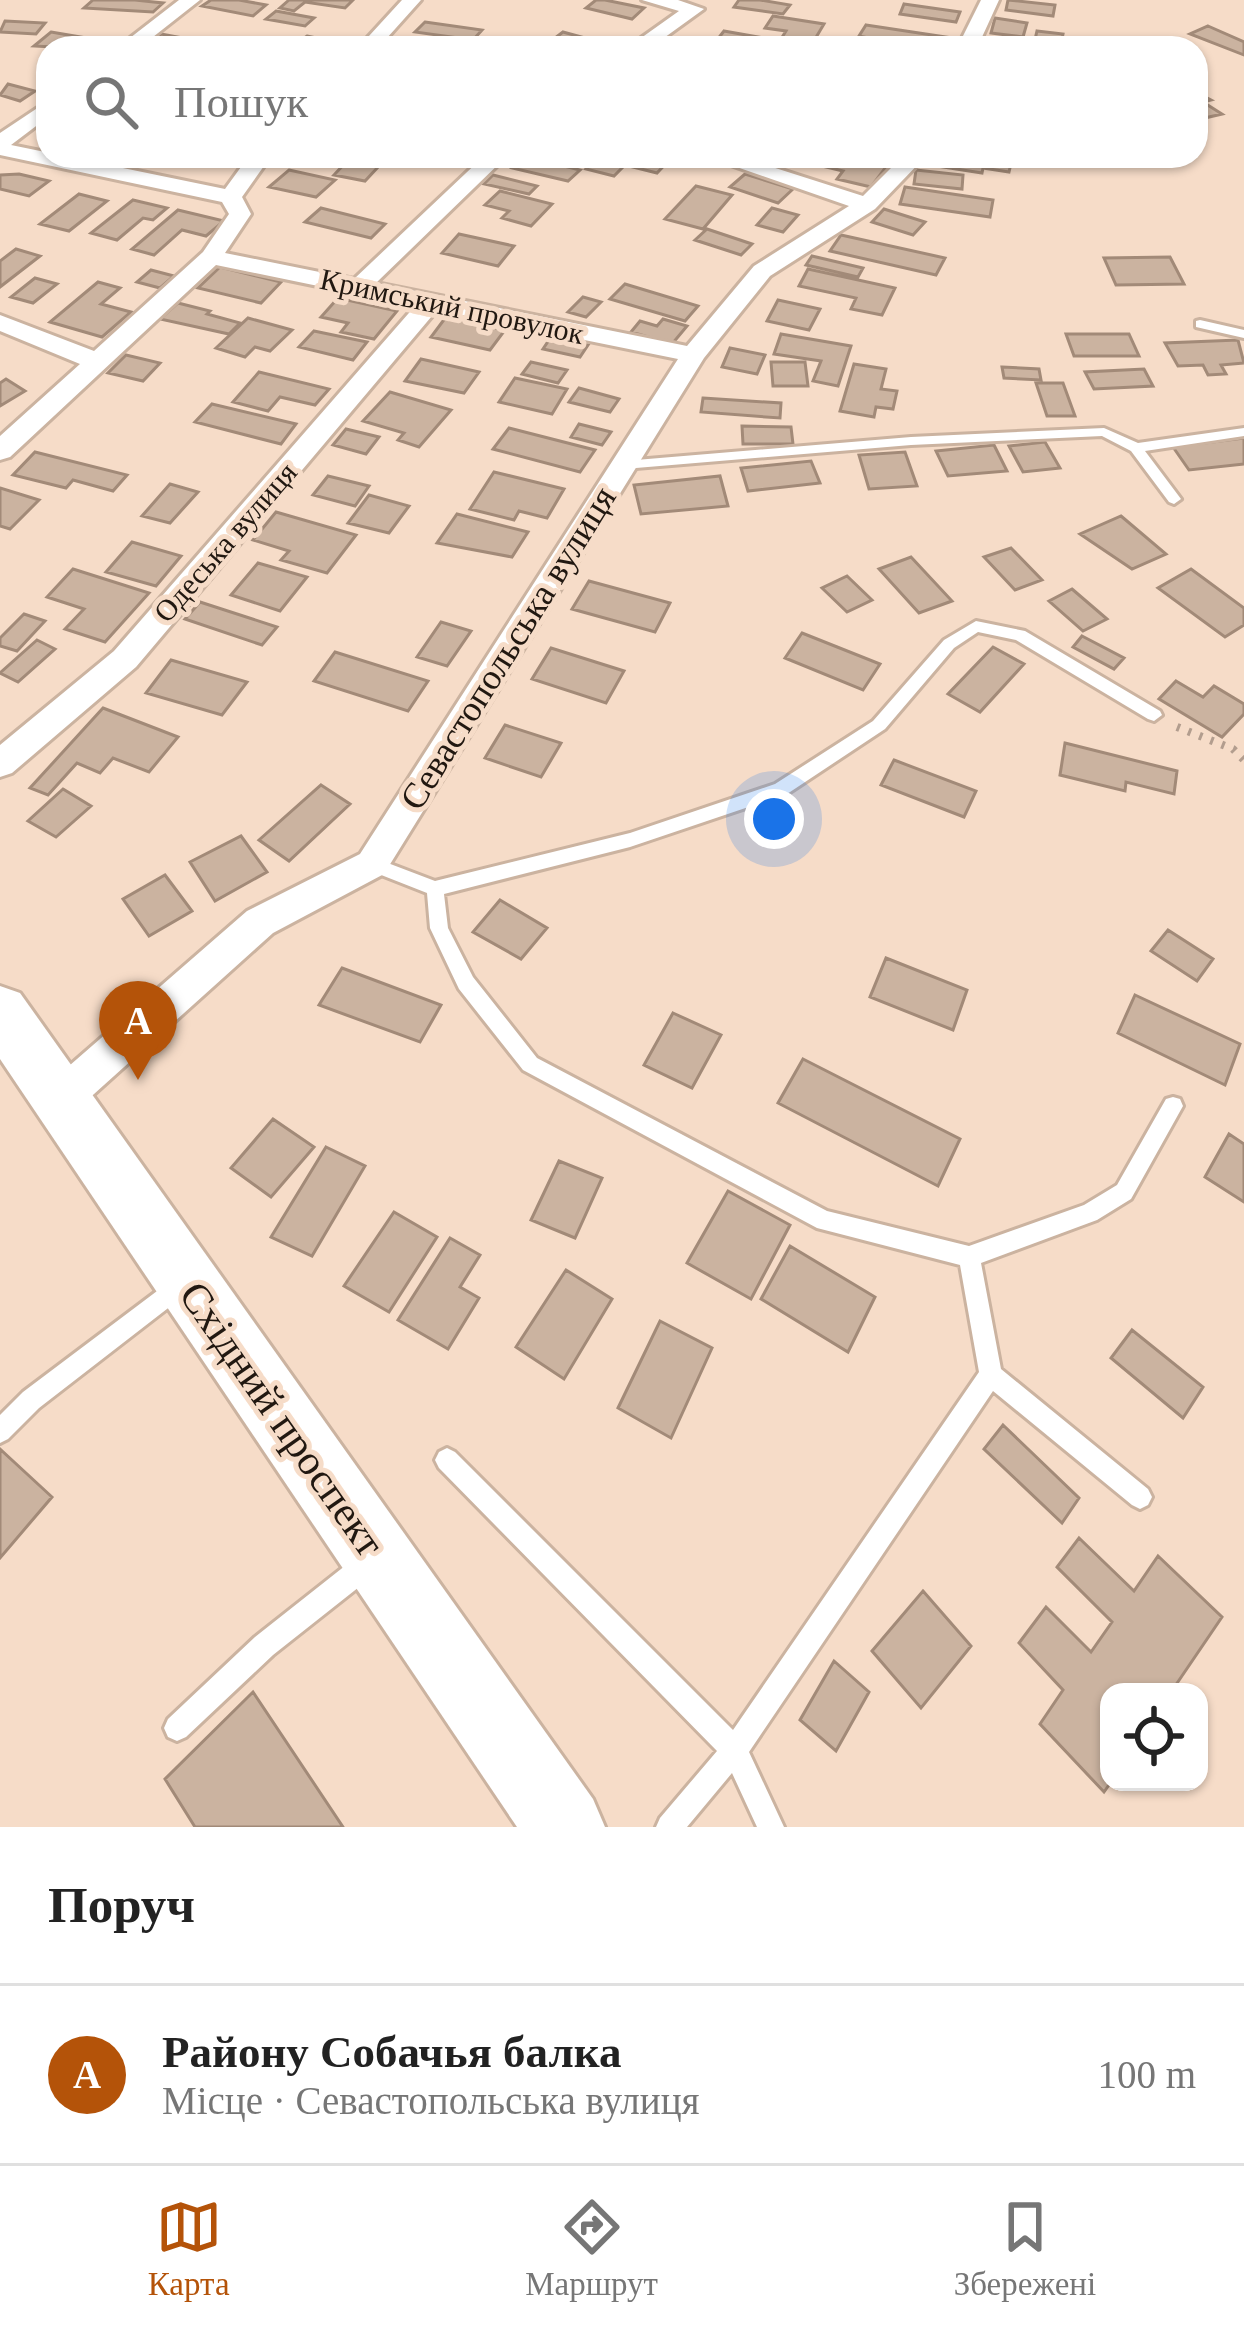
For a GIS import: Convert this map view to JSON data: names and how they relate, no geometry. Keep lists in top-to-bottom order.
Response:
{
  "streets": {
    "main road": ["Східний проспект"],
    "street": ["Кримський провулок", "Одеська вулиця", "Севастопольська вулиця"]
  },
  "crossings": [
    ["Кримський провулок", "Одеська вулиця"],
    ["Кримський провулок", "Севастопольська вулиця"]
  ],
  "page": {
    "search": "Пошук",
    "pins": "A",
    "heading": "Поруч",
    "list": [
      {
        "mark": "A",
        "name": "Району Собачья балка",
        "note": "Місце · Севастопольська вулиця",
        "value": "100 m"
      }
    ],
    "nav": ["Карта", "Маршрут", "Збережені"]
  }
}
